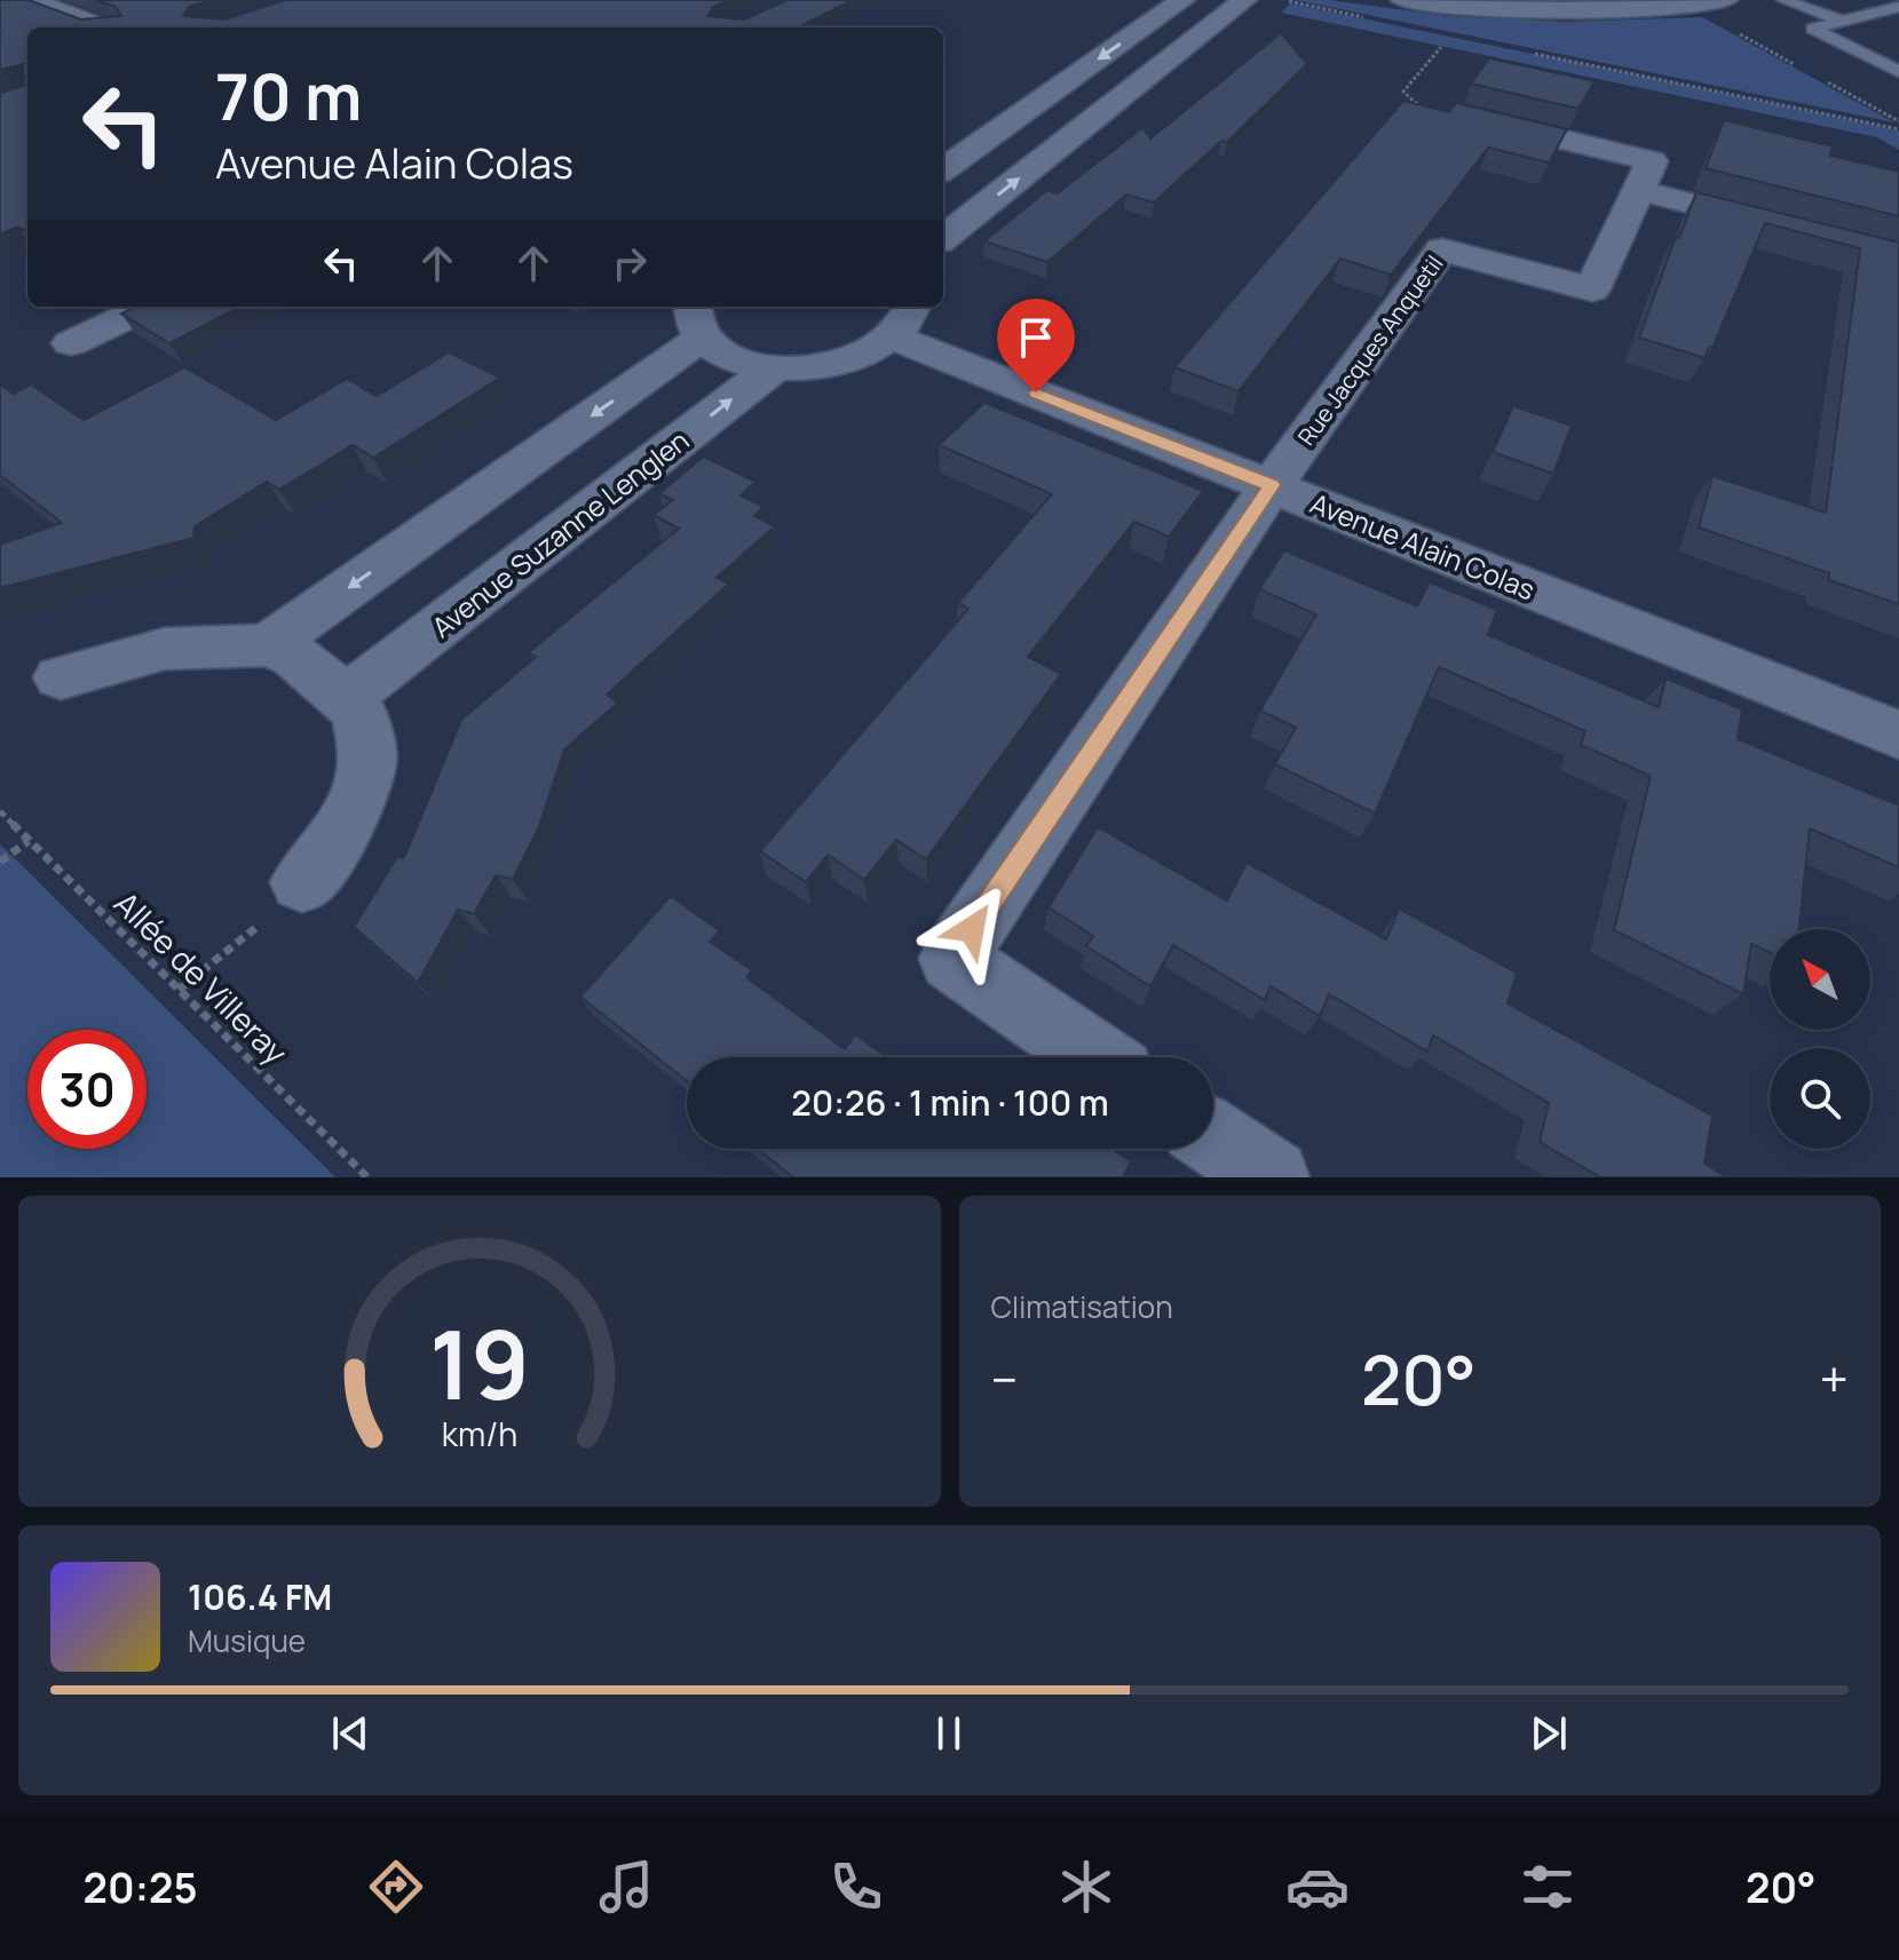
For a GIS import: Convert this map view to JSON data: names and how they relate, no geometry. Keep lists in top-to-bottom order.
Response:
{
  "streets": {
    "street": ["Rue Jacques Anquetil", "Avenue Suzanne Lenglen", "Avenue Alain Colas"],
    "path": ["Allée de Villeray"]
  },
  "crossings": [
    ["Rue Jacques Anquetil", "Avenue Alain Colas"],
    ["Avenue Suzanne Lenglen", "Avenue Alain Colas"]
  ],
  "north": "top left",
  "page": {
    "turn": ["70 m", "Avenue Alain Colas"],
    "limit": "30",
    "trip": "20:26 · 1 min · 100 m",
    "tile": "Climatisation",
    "heat": ["−", "20°", "+"],
    "song": ["106.4 FM", "Musique"],
    "tabs": ["20:25", "20°"],
    "gauge": ["19", "km/h"]
  }
}
